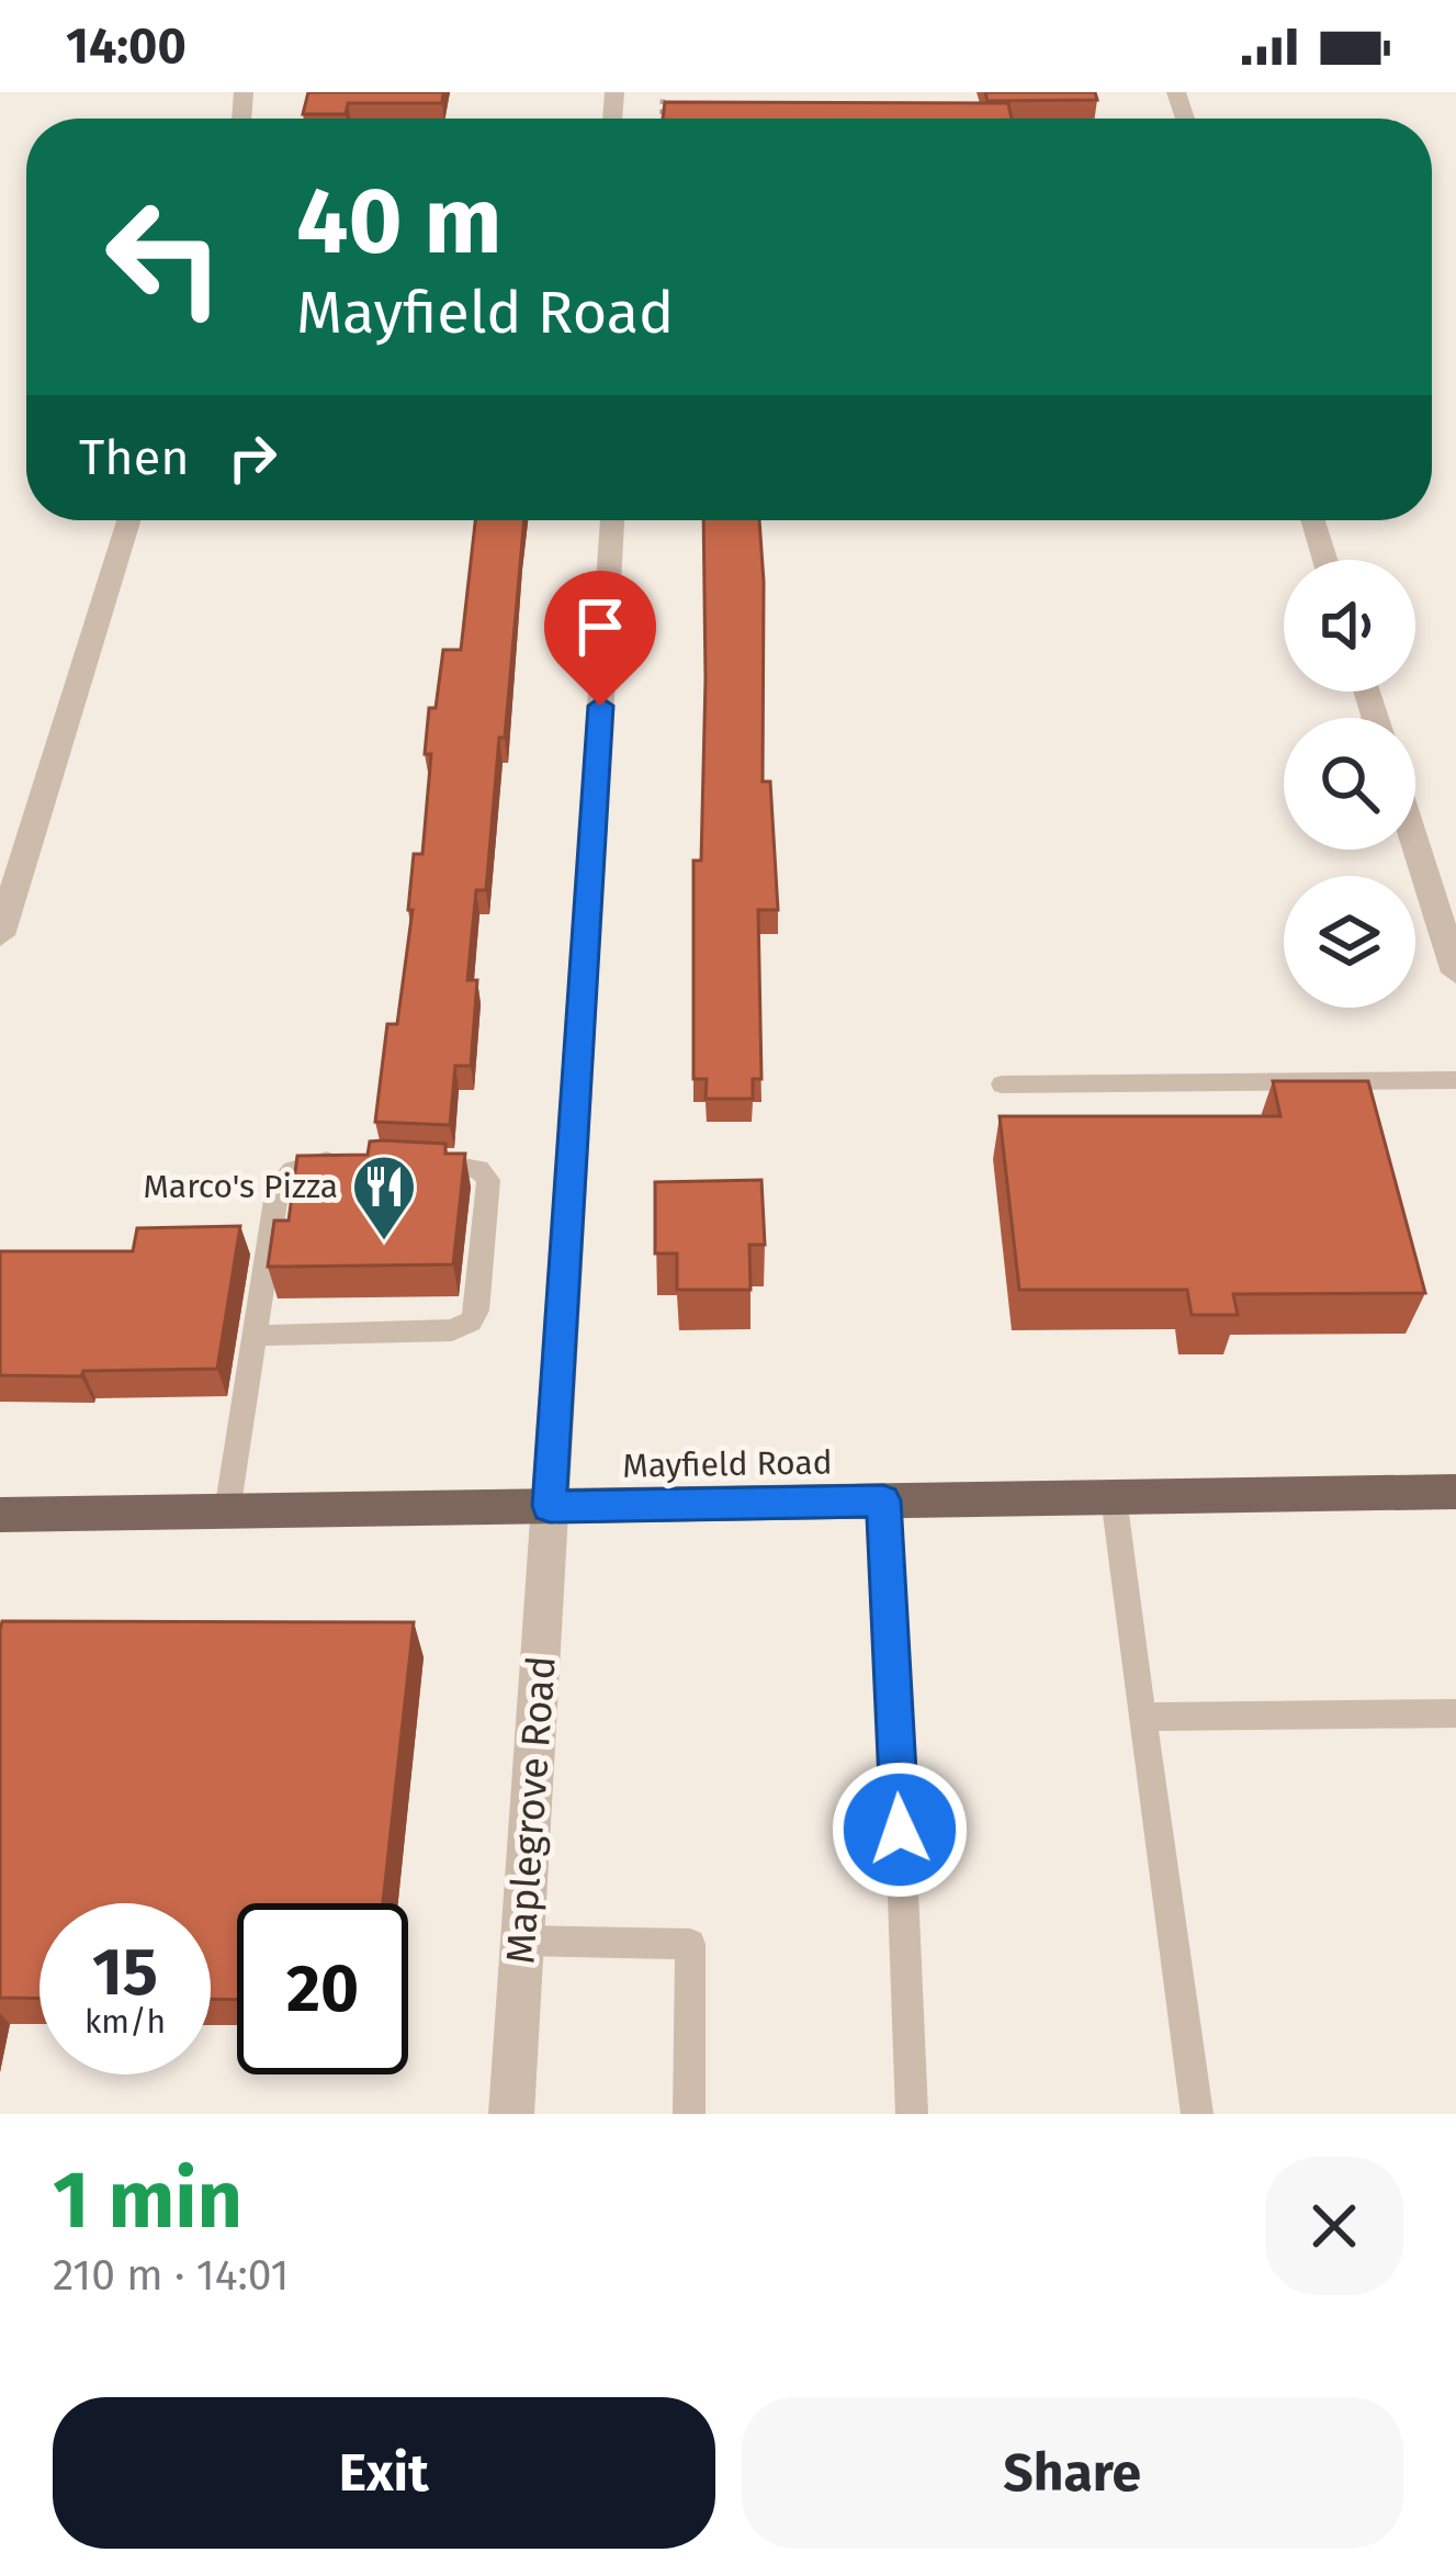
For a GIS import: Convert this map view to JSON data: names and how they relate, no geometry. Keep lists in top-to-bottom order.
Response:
{
  "streets": {
    "main road": ["Mayfield Road"],
    "street": ["Maplegrove Road"]
  },
  "crossings": [
    ["Mayfield Road", "Maplegrove Road"]
  ],
  "places": {
    "restaurant": ["Marco's Pizza"]
  },
  "page": {
    "status": "14:00",
    "turn": ["40 m", "Mayfield Road"],
    "then": "Then",
    "speed": "15 km/h",
    "limit": "20",
    "heading": ["1 min", "210 m · 14:01"],
    "buttons": ["Exit", "Share"]
  }
}
